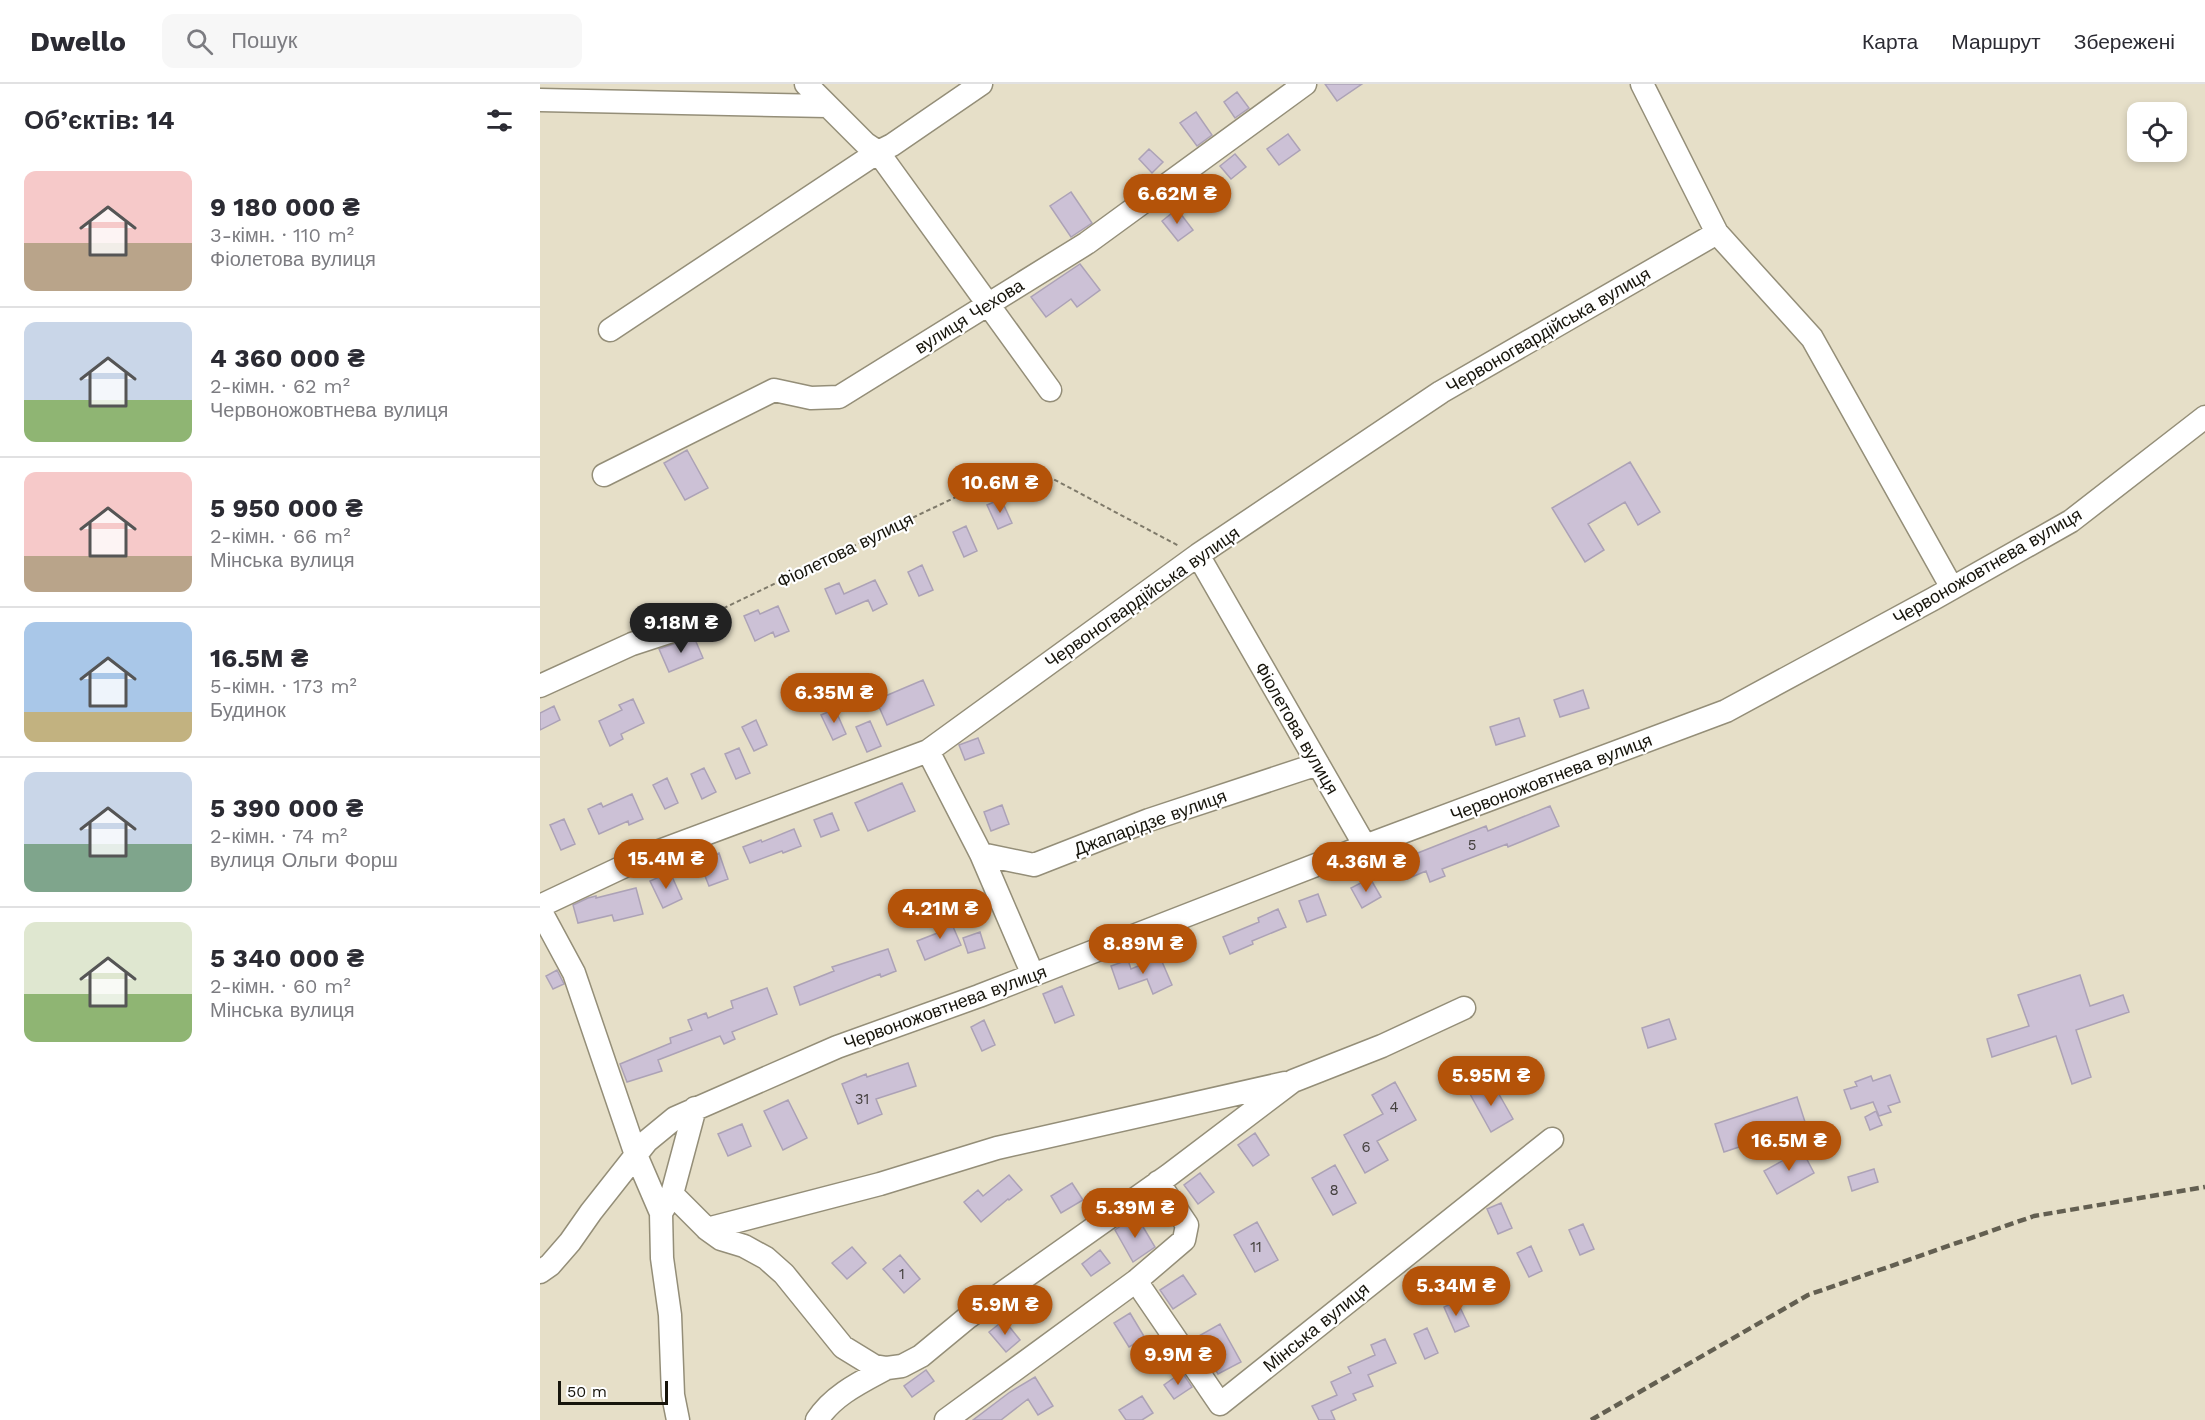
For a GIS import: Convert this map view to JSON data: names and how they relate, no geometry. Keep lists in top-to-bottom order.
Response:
{
  "streets": {
    "street": [
      "вулиця Чехова",
      "Червоногвардійська вулиця",
      "Фіолетова вулиця",
      "Червоножовтнева вулиця",
      "Джапарідзе вулиця",
      "Мінська вулиця"
    ]
  },
  "crossings": [
    ["Червоногвардійська вулиця", "Фіолетова вулиця"],
    ["Фіолетова вулиця", "Червоножовтнева вулиця"],
    ["Фіолетова вулиця", "Джапарідзе вулиця"]
  ],
  "house_numbers": [
    "5",
    "31",
    "4",
    "6",
    "8",
    "11",
    "1"
  ],
  "scale_bar": "50 m",
  "page": {
    "header": "Dwello",
    "search": "Пошук",
    "nav": ["Карта", "Маршрут", "Збережені"],
    "heading": "Об’єктів: 14",
    "list": [
      {
        "name": "9 180 000 ₴",
        "note": "3-кімн. · 110 m² · Фіолетова вулиця"
      },
      {
        "name": "4 360 000 ₴",
        "note": "2-кімн. · 62 m² · Червоножовтнева вулиця"
      },
      {
        "name": "5 950 000 ₴",
        "note": "2-кімн. · 66 m² · Мінська вулиця"
      },
      {
        "name": "16.5M ₴",
        "note": "5-кімн. · 173 m² · Будинок"
      },
      {
        "name": "5 390 000 ₴",
        "note": "2-кімн. · 74 m² · вулиця Ольги Форш"
      },
      {
        "name": "5 340 000 ₴",
        "note": "2-кімн. · 60 m² · Мінська вулиця"
      }
    ],
    "price": [
      "6.62M ₴",
      "10.6M ₴",
      "9.18M ₴",
      "6.35M ₴",
      "15.4M ₴",
      "4.36M ₴",
      "4.21M ₴",
      "8.89M ₴",
      "5.95M ₴",
      "16.5M ₴",
      "5.39M ₴",
      "5.34M ₴",
      "5.9M ₴",
      "9.9M ₴"
    ],
    "scale": "50 m"
  }
}
